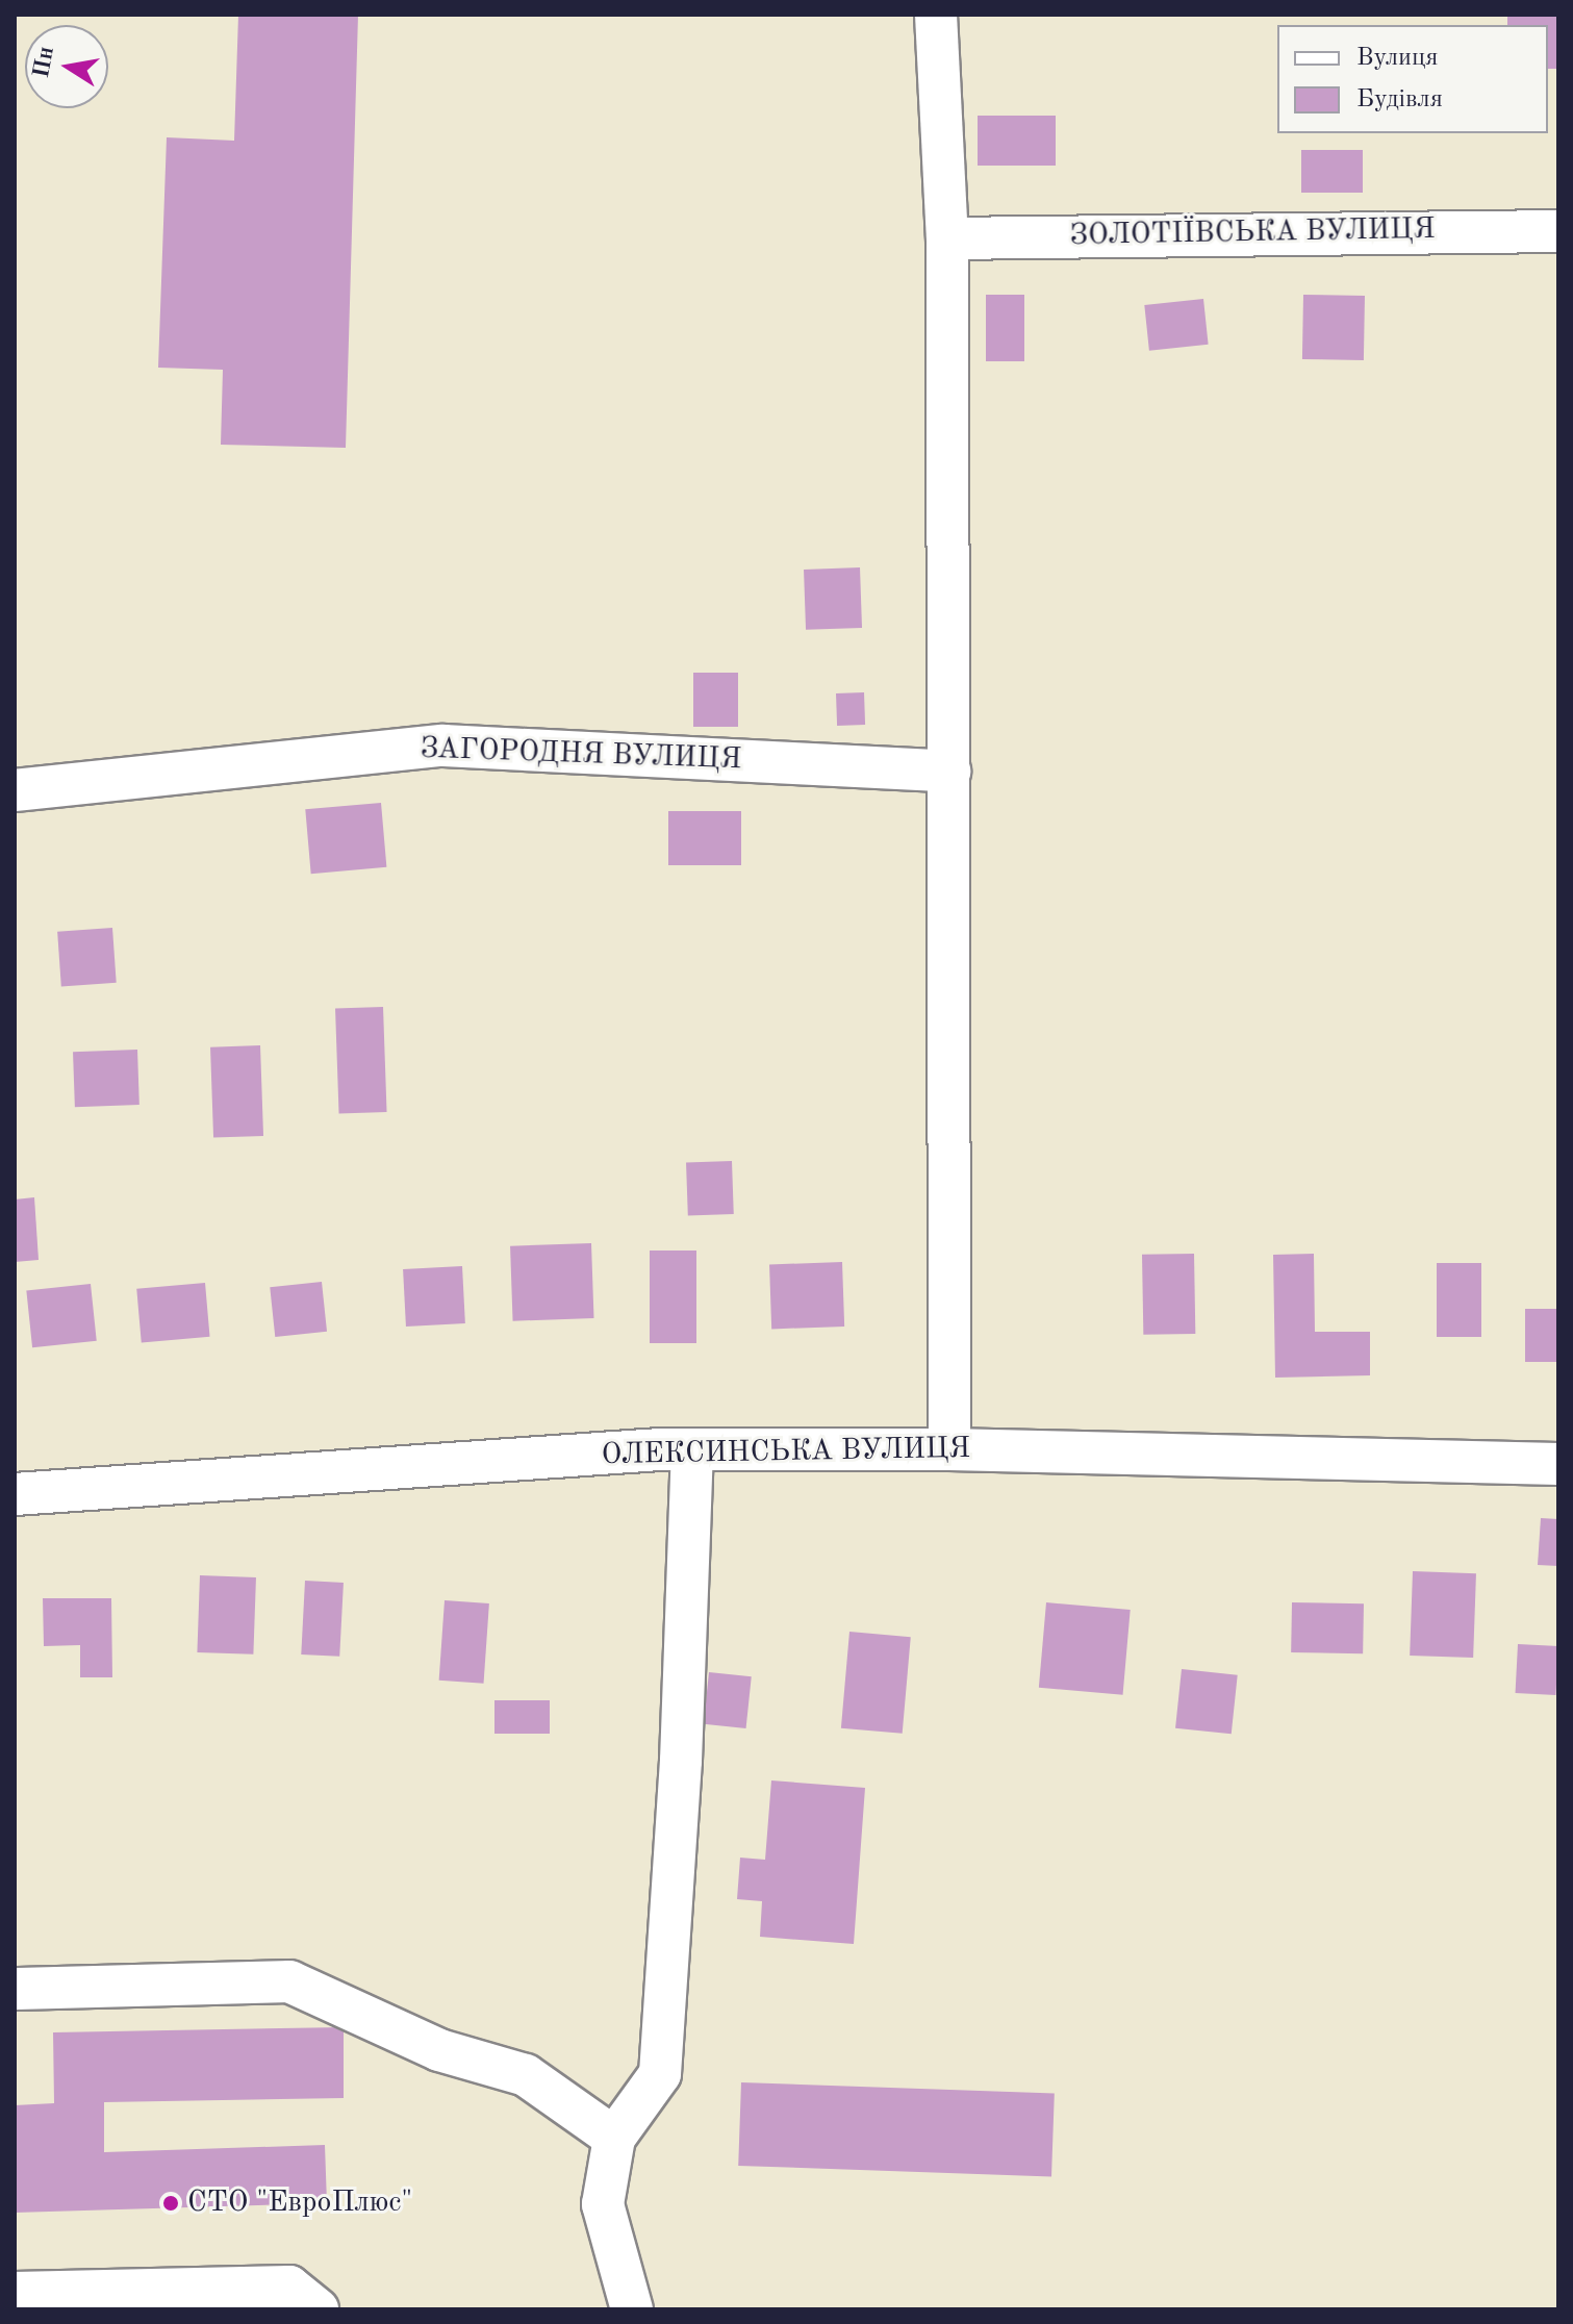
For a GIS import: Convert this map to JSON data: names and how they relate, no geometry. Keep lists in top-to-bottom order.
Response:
{
  "streets": {
    "street": ["ЗОЛОТІЇВСЬКА ВУЛИЦЯ", "ЗАГОРОДНЯ ВУЛИЦЯ", "ОЛЕКСИНСЬКА ВУЛИЦЯ"]
  },
  "places": ["СТО \"ЕвроПлюс\""],
  "legend": ["Вулиця", "Будівля"],
  "north": "left"
}
